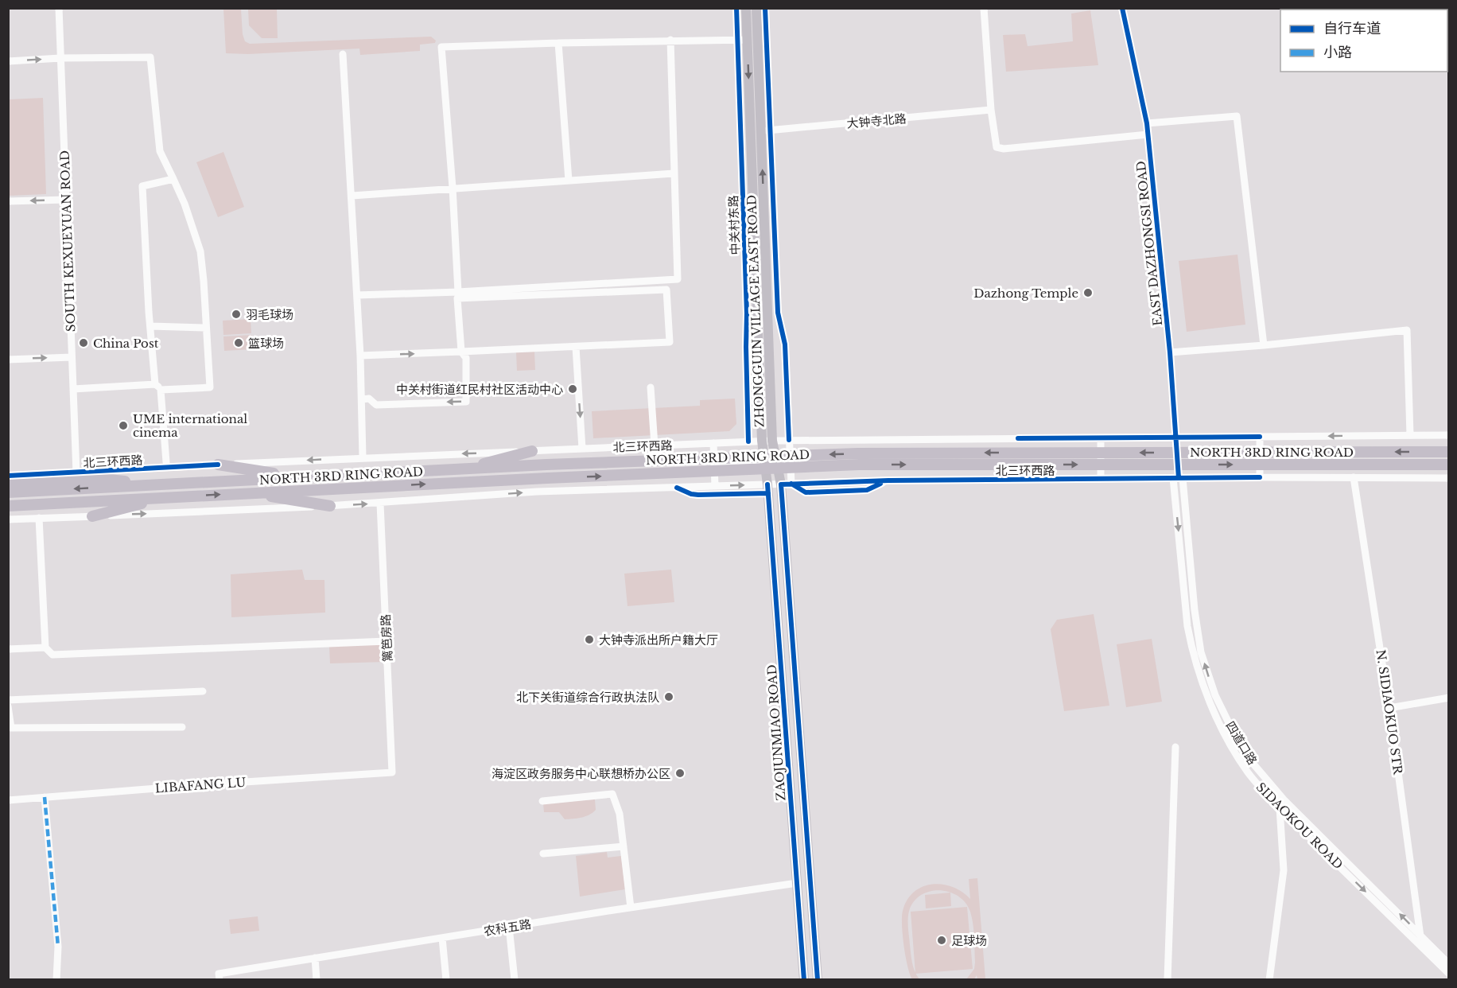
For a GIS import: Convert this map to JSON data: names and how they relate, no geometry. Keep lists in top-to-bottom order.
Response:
{
  "streets": {
    "highway": ["NORTH 3RD RING ROAD"],
    "main road": ["ZHONGGUIN VILLAGE EAST ROAD", "ZAOJUNMIAO ROAD"],
    "street": [
      "大钟寺北路",
      "中关村东路",
      "SOUTH KEXUEYUAN ROAD",
      "EAST DAZHONGSI ROAD",
      "北三环西路",
      "篱笆房路",
      "N. SIDIAOKUO STR",
      "四道口路",
      "LIBAFANG LU",
      "SIDAOKOU ROAD",
      "农科五路"
    ]
  },
  "crossings": [
    ["大钟寺北路", "ZHONGGUIN VILLAGE EAST ROAD"],
    ["中关村东路", "北三环西路"],
    ["中关村东路", "ZAOJUNMIAO ROAD"],
    ["SOUTH KEXUEYUAN ROAD", "北三环西路"],
    ["EAST DAZHONGSI ROAD", "北三环西路"],
    ["EAST DAZHONGSI ROAD", "四道口路"],
    ["EAST DAZHONGSI ROAD", "SIDAOKOU ROAD"],
    ["ZHONGGUIN VILLAGE EAST ROAD", "北三环西路"],
    ["ZHONGGUIN VILLAGE EAST ROAD", "ZAOJUNMIAO ROAD"],
    ["北三环西路", "N. SIDIAOKUO STR"],
    ["北三环西路", "ZAOJUNMIAO ROAD"],
    ["北三环西路", "四道口路"],
    ["北三环西路", "SIDAOKOU ROAD"],
    ["篱笆房路", "LIBAFANG LU"],
    ["N. SIDIAOKUO STR", "四道口路"],
    ["N. SIDIAOKUO STR", "SIDAOKOU ROAD"],
    ["ZAOJUNMIAO ROAD", "农科五路"],
    ["四道口路", "SIDAOKOU ROAD"]
  ],
  "one_way": ["ZHONGGUIN VILLAGE EAST ROAD", "四道口路", "SIDAOKOU ROAD"],
  "places": [
    "Dazhong Temple",
    "羽毛球场",
    "China Post",
    "篮球场",
    "中关村街道红民村社区活动中心",
    "UME international cinema",
    "大钟寺派出所户籍大厅",
    "北下关街道综合行政执法队",
    "海淀区政务服务中心联想桥办公区",
    "足球场"
  ],
  "legend": ["自行车道", "小路"]
}
